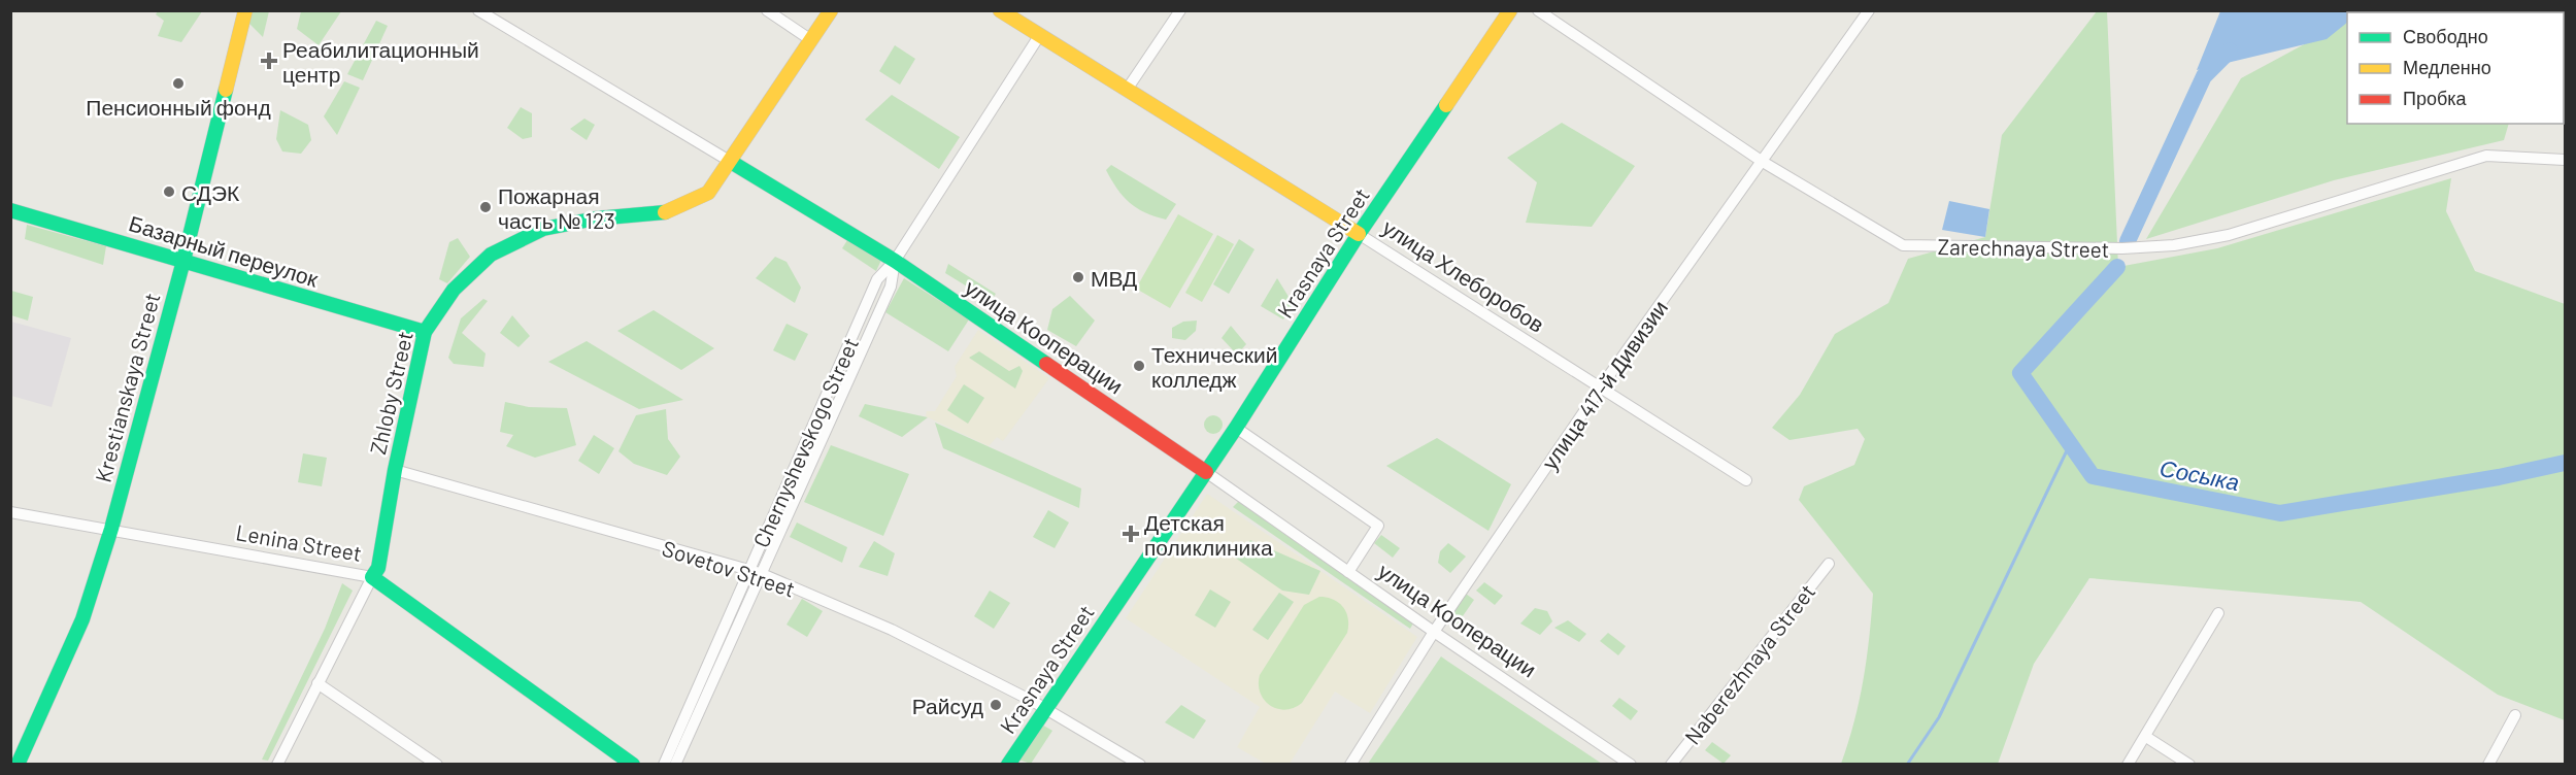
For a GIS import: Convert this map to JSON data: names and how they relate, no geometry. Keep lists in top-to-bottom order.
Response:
{
  "streets": {
    "street": [
      "Zarechnaya Street",
      "Базарный переулок",
      "Krasnaya Street",
      "улица Хлеборобов",
      "улица Кооперации",
      "улица 417-й Дивизии",
      "Krestianskaya Street",
      "Zhloby Street",
      "Chernyshevskogo Street",
      "Lenina Street",
      "Sovetov Street",
      "Naberezhnaya Street"
    ]
  },
  "crossings": [
    ["Zarechnaya Street", "улица 417-й Дивизии"],
    ["Базарный переулок", "Krestianskaya Street"],
    ["Базарный переулок", "Zhloby Street"],
    ["Krasnaya Street", "улица Хлеборобов"],
    ["Krasnaya Street", "улица Кооперации"],
    ["Krasnaya Street", "Sovetov Street"],
    ["улица Хлеборобов", "улица 417-й Дивизии"],
    ["улица Хлеборобов", "Chernyshevskogo Street"],
    ["улица Кооперации", "улица 417-й Дивизии"],
    ["улица Кооперации", "Zhloby Street"],
    ["улица Кооперации", "Chernyshevskogo Street"],
    ["Krestianskaya Street", "Lenina Street"],
    ["Zhloby Street", "Lenina Street"],
    ["Zhloby Street", "Sovetov Street"],
    ["Chernyshevskogo Street", "Sovetov Street"]
  ],
  "water": ["Сосыка"],
  "places": {
    "health": ["Реабилитационный центр", "Детская поликлиника"],
    "other": [
      "Пенсионный фонд",
      "СДЭК",
      "Пожарная часть № 123",
      "МВД",
      "Технический колледж",
      "Райсуд"
    ]
  },
  "legend": ["Свободно", "Медленно", "Пробка"]
}
